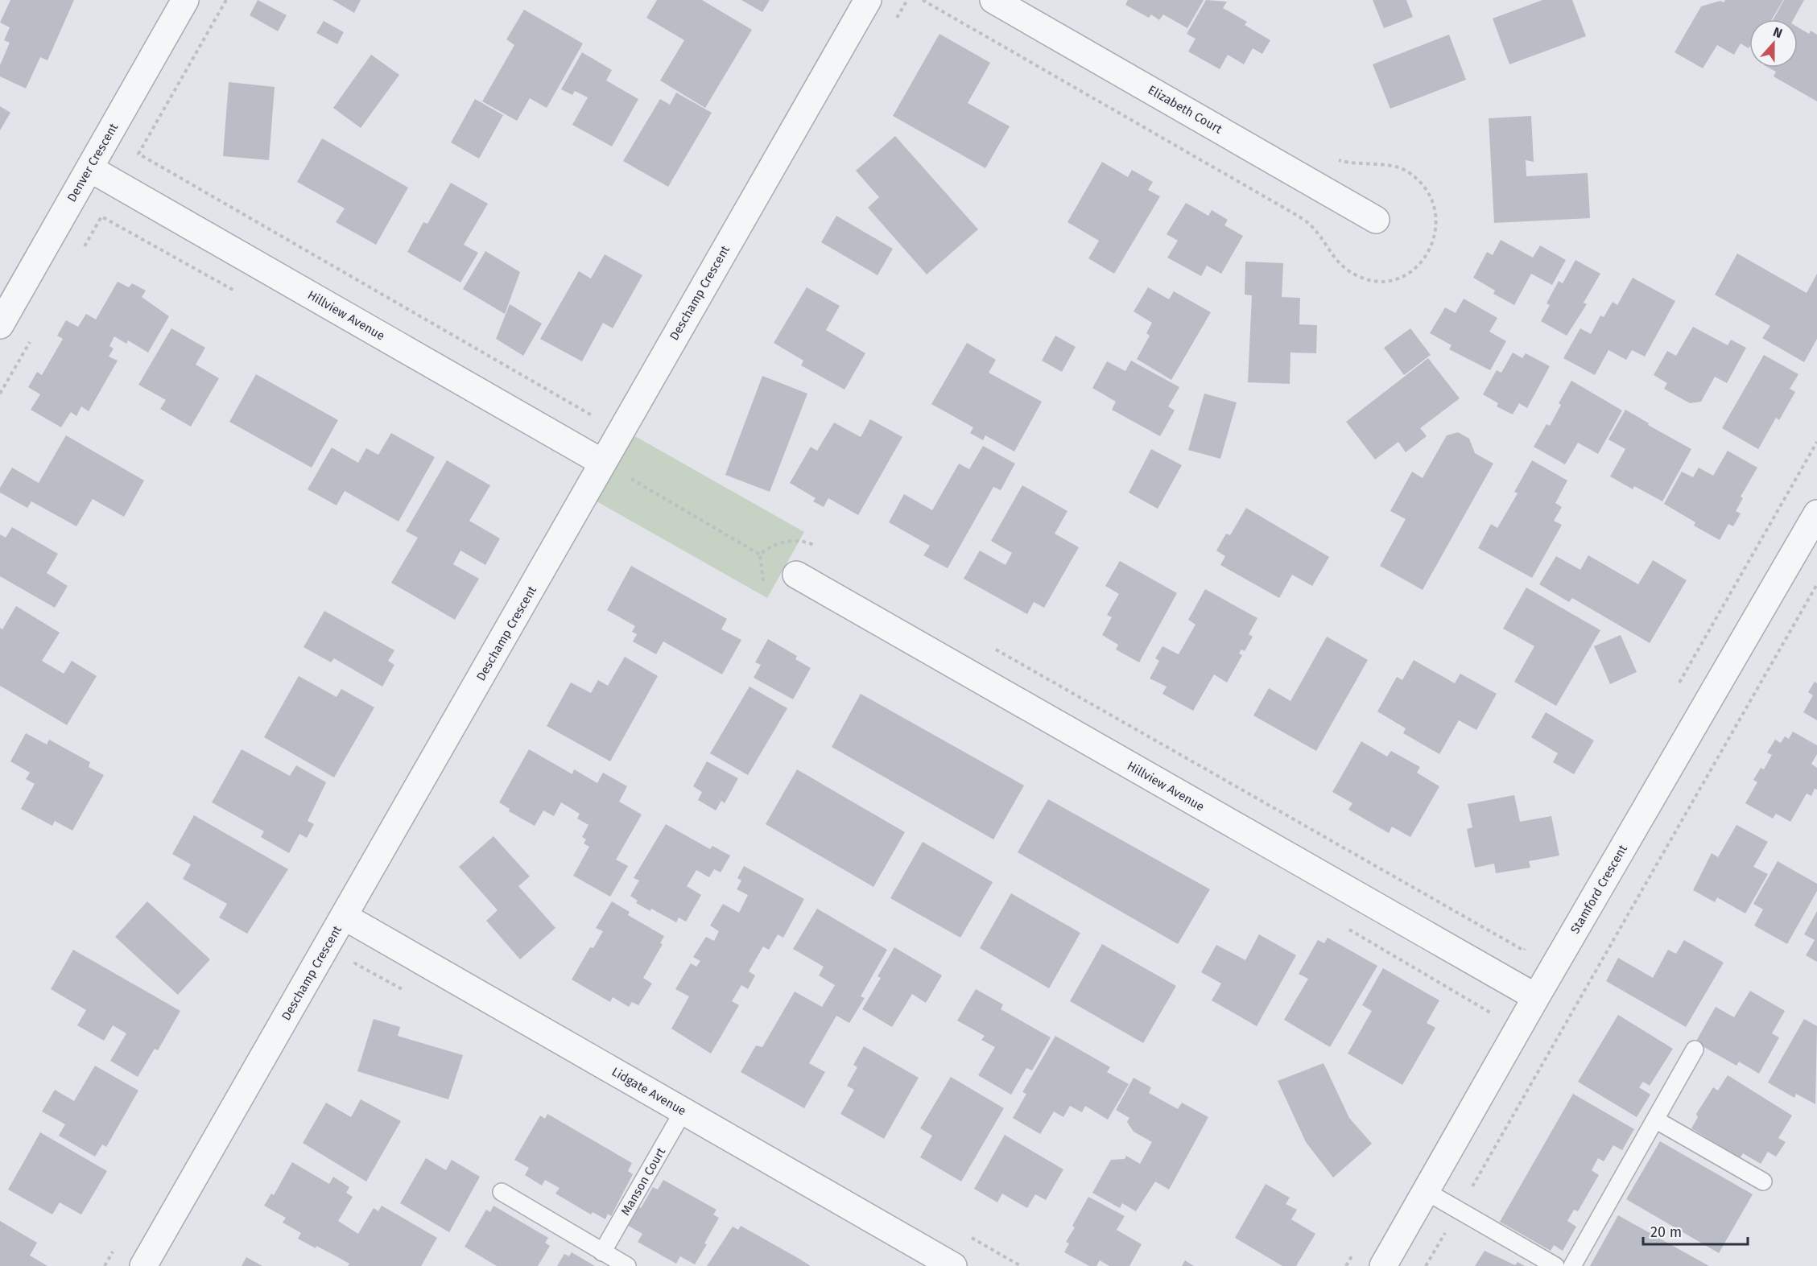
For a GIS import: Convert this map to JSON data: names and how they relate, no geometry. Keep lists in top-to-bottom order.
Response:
{
  "streets": {
    "street": [
      "Elizabeth Court",
      "Denver Crescent",
      "Deschamp Crescent",
      "Hillview Avenue",
      "Stamford Crescent",
      "Lidgate Avenue"
    ],
    "lane": ["Manson Court"]
  },
  "crossings": [
    ["Denver Crescent", "Hillview Avenue"],
    ["Deschamp Crescent", "Hillview Avenue"],
    ["Deschamp Crescent", "Lidgate Avenue"],
    ["Hillview Avenue", "Stamford Crescent"],
    ["Lidgate Avenue", "Manson Court"]
  ],
  "scale_bar": "20 m",
  "north": "top"
}
